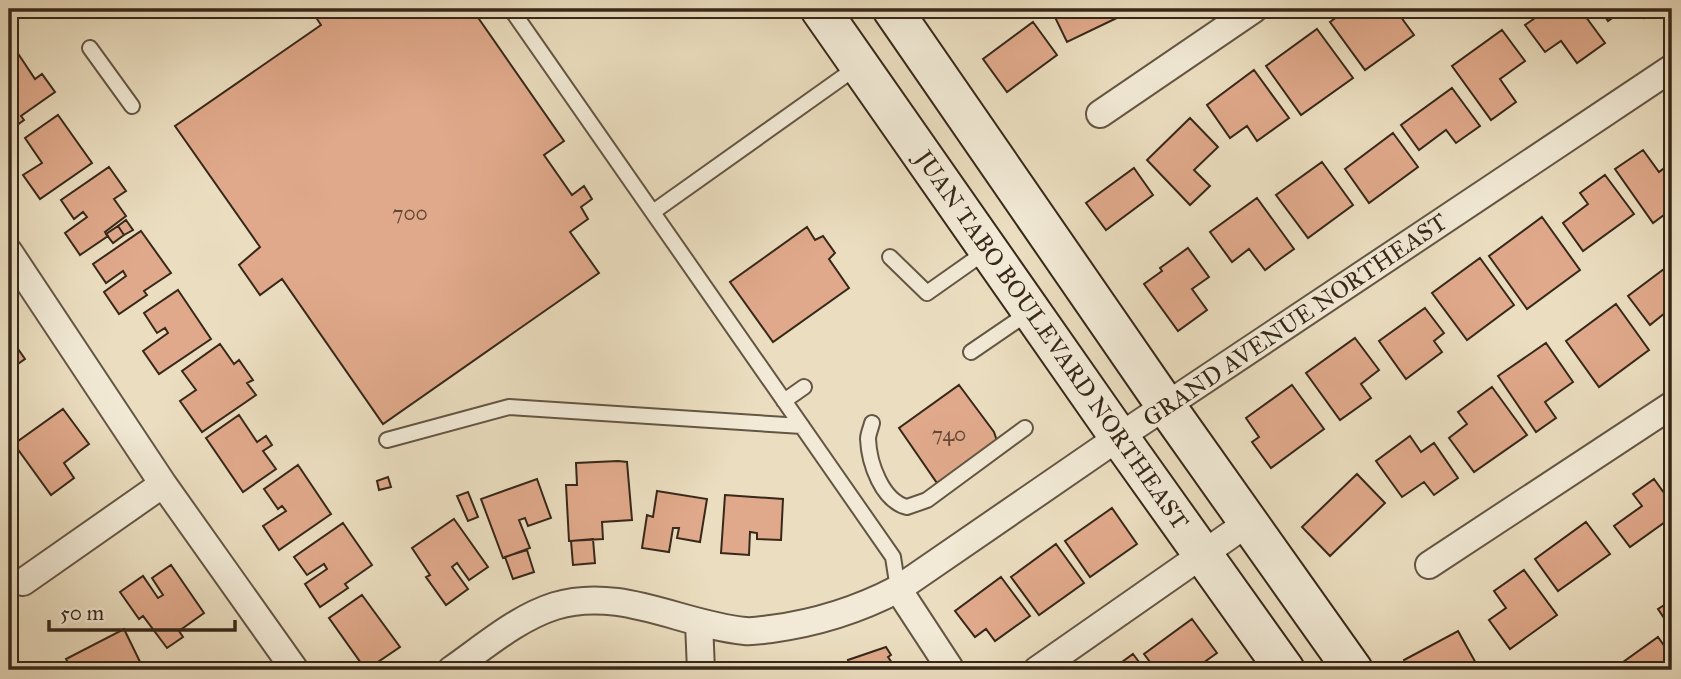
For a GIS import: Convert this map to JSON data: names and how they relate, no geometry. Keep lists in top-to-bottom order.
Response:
{
  "streets": {
    "main road": ["JUAN TABO BOULEVARD NORTHEAST"],
    "street": ["GRAND AVENUE NORTHEAST"]
  },
  "crossings": [
    ["GRAND AVENUE NORTHEAST", "JUAN TABO BOULEVARD NORTHEAST"]
  ],
  "house_numbers": ["700", "740"],
  "scale_bar": "50 m"
}
